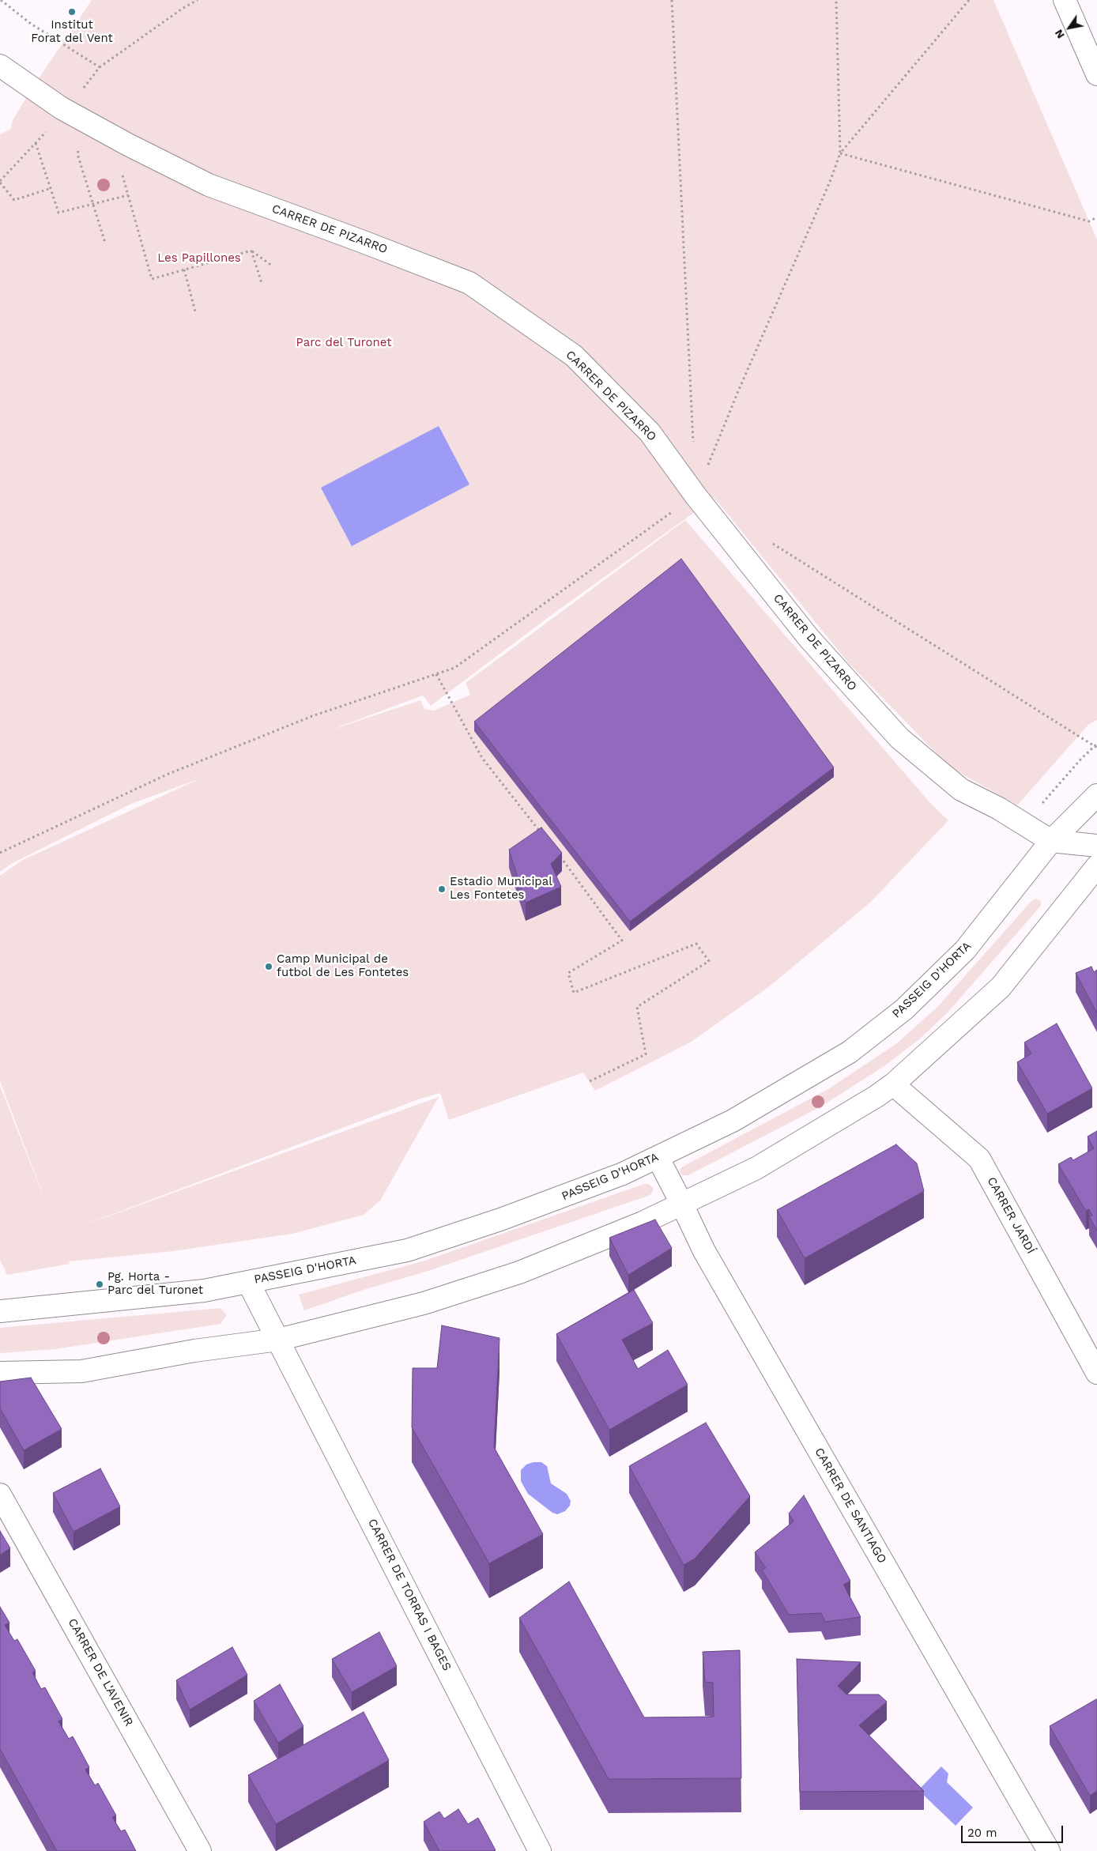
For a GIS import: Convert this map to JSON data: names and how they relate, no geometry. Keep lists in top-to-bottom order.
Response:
{
  "streets": {
    "street": [
      "CARRER DE PIZARRO",
      "PASSEIG D'HORTA",
      "CARRER JARDÍ",
      "CARRER DE SANTIAGO",
      "CARRER DE TORRAS I BAGES",
      "CARRER DE L'AVENIR"
    ]
  },
  "crossings": [
    ["CARRER DE PIZARRO", "PASSEIG D'HORTA"],
    ["PASSEIG D'HORTA", "CARRER DE SANTIAGO"],
    ["PASSEIG D'HORTA", "CARRER DE TORRAS I BAGES"]
  ],
  "parks": ["Les Papillones", "Parc del Turonet"],
  "places": [
    "Institut Forat del Vent",
    "Estadio Municipal Les Fontetes",
    "Camp Municipal de futbol de Les Fontetes",
    "Pg. Horta - Parc del Turonet"
  ],
  "scale_bar": "20 m",
  "north": "bottom left"
}
